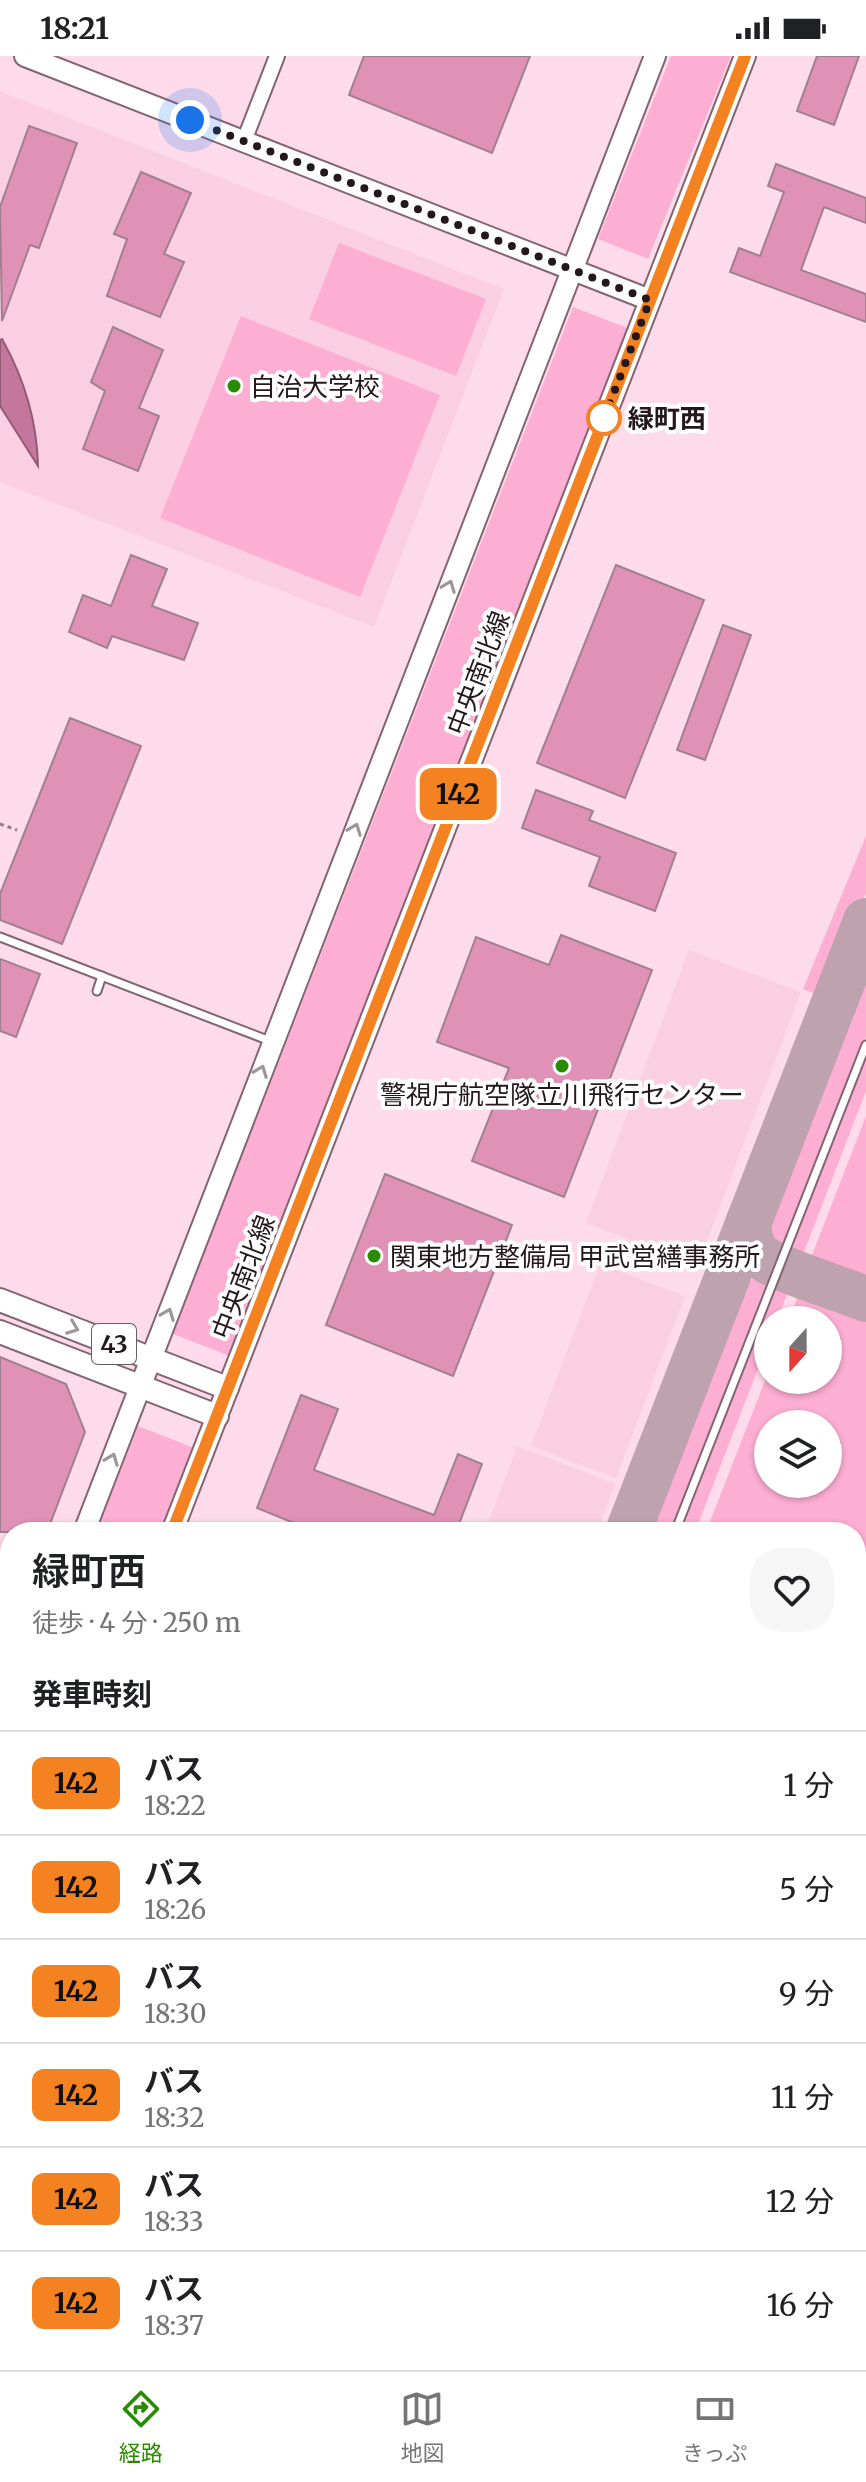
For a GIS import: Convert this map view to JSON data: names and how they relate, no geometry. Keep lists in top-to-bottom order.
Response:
{
  "streets": {
    "main road": ["中央南北線", "43"]
  },
  "crossings": [
    ["中央南北線", "43"]
  ],
  "places": [
    "自治大学校",
    "緑町西",
    "警視庁航空隊立川飛行センター",
    "関東地方整備局 甲武営繕事務所"
  ],
  "lines": ["bus line 142"],
  "north": "bottom",
  "page": {
    "status": "18:21",
    "on_map": "142",
    "heading": [
      ["緑町西", "徒歩 · 4 分 · 250 m"],
      "発車時刻"
    ],
    "list": [
      {
        "mark": "142",
        "name": "バス",
        "note": "18:22",
        "value": "1 分"
      },
      {
        "mark": "142",
        "name": "バス",
        "note": "18:26",
        "value": "5 分"
      },
      {
        "mark": "142",
        "name": "バス",
        "note": "18:30",
        "value": "9 分"
      },
      {
        "mark": "142",
        "name": "バス",
        "note": "18:32",
        "value": "11 分"
      },
      {
        "mark": "142",
        "name": "バス",
        "note": "18:33",
        "value": "12 分"
      },
      {
        "mark": "142",
        "name": "バス",
        "note": "18:37",
        "value": "16 分"
      }
    ],
    "tabs": ["経路", "地図", "きっぷ"]
  }
}
